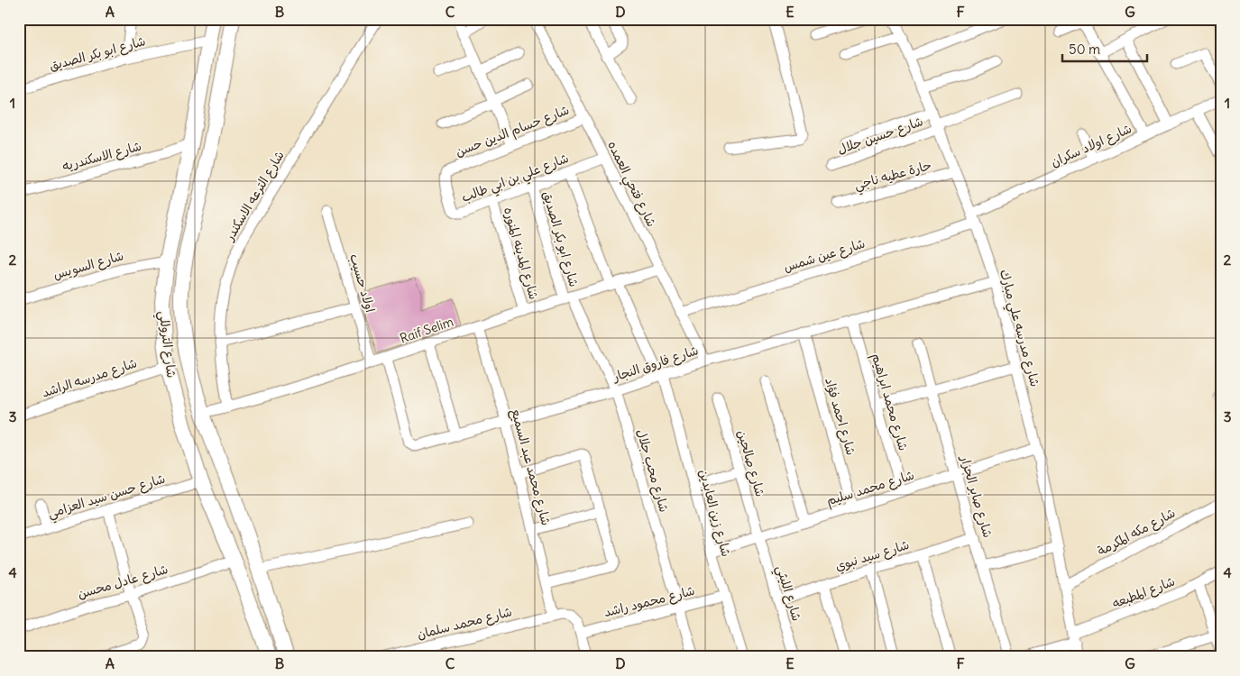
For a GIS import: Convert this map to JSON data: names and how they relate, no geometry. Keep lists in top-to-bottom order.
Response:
{
  "streets": {
    "street": [
      "شارع ابو بكر الصديق",
      "شارع حسام الدين حسن",
      "شارع حسين جلال",
      "شارع اولاد سكران",
      "شارع الاسكندريه",
      "حارة عطيه ناجي",
      "شارع علي بن ابي طالب",
      "شارع فتحي العمده",
      "شارع الترعه الاسكندر",
      "شارع المدينه المنوره",
      "شارع عين شمس",
      "شارع السويس",
      "اولاد حسيب",
      "شارع مدرسه علي مبارك",
      "Raif Selim",
      "شارع التروللي",
      "شارع فاروق النجار",
      "شارع مدرسه الراشد",
      "شارع محمد ابراهيم",
      "شارع احمد فؤاد",
      "شارع صالحين",
      "شارع محمد عبد السميع",
      "شارع محب جلال",
      "شارع محمد سليم",
      "شارع حسن سيد العزامي",
      "شارع صابر الجزار",
      "شارع زين العابدين",
      "شارع مكه المكرمة",
      "شارع سيد نبوي",
      "شارع عادل محسن",
      "شارع المطبعه",
      "شارع الليثي",
      "شارع محمود راشد",
      "شارع محمد سلمان"
    ]
  },
  "crossings": [
    ["شارع ابو بكر الصديق", "شارع علي بن ابي طالب"],
    ["شارع ابو بكر الصديق", "Raif Selim"],
    ["شارع ابو بكر الصديق", "شارع التروللي"],
    ["شارع ابو بكر الصديق", "شارع محب جلال"],
    ["شارع حسام الدين حسن", "شارع علي بن ابي طالب"],
    ["شارع حسام الدين حسن", "شارع فتحي العمده"],
    ["شارع حسين جلال", "شارع مدرسه علي مبارك"],
    ["شارع اولاد سكران", "شارع عين شمس"],
    ["شارع اولاد سكران", "شارع مدرسه علي مبارك"],
    ["شارع الاسكندريه", "شارع التروللي"],
    ["حارة عطيه ناجي", "شارع مدرسه علي مبارك"],
    ["شارع علي بن ابي طالب", "شارع فتحي العمده"],
    ["شارع علي بن ابي طالب", "شارع المدينه المنوره"],
    ["شارع علي بن ابي طالب", "شارع زين العابدين"],
    ["شارع فتحي العمده", "شارع عين شمس"],
    ["شارع فتحي العمده", "Raif Selim"],
    ["شارع فتحي العمده", "شارع فاروق النجار"],
    ["شارع الترعه الاسكندر", "Raif Selim"],
    ["شارع المدينه المنوره", "Raif Selim"],
    ["شارع عين شمس", "شارع مدرسه علي مبارك"],
    ["شارع السويس", "شارع التروللي"],
    ["اولاد حسيب", "Raif Selim"],
    ["شارع مدرسه علي مبارك", "شارع فاروق النجار"],
    ["شارع مدرسه علي مبارك", "شارع محمد سليم"],
    ["شارع مدرسه علي مبارك", "شارع مكه المكرمة"],
    ["شارع مدرسه علي مبارك", "شارع المطبعه"],
    ["Raif Selim", "شارع التروللي"],
    ["Raif Selim", "شارع فاروق النجار"],
    ["Raif Selim", "شارع محمد عبد السميع"],
    ["Raif Selim", "شارع محب جلال"],
    ["Raif Selim", "شارع زين العابدين"],
    ["شارع التروللي", "شارع مدرسه الراشد"],
    ["شارع التروللي", "شارع حسن سيد العزامي"],
    ["شارع التروللي", "شارع عادل محسن"],
    ["شارع فاروق النجار", "شارع محمد ابراهيم"],
    ["شارع فاروق النجار", "شارع احمد فؤاد"],
    ["شارع فاروق النجار", "شارع محمد عبد السميع"],
    ["شارع فاروق النجار", "شارع محب جلال"],
    ["شارع فاروق النجار", "شارع زين العابدين"],
    ["شارع محمد ابراهيم", "شارع محمد سليم"],
    ["شارع احمد فؤاد", "شارع محمد سليم"],
    ["شارع صالحين", "شارع محمد سليم"],
    ["شارع صالحين", "شارع الليثي"],
    ["شارع محمد عبد السميع", "شارع محمد سلمان"],
    ["شارع محب جلال", "شارع محمود راشد"],
    ["شارع محمد سليم", "شارع صابر الجزار"],
    ["شارع محمد سليم", "شارع زين العابدين"],
    ["شارع محمد سليم", "شارع الليثي"],
    ["شارع صابر الجزار", "شارع سيد نبوي"],
    ["شارع زين العابدين", "شارع محمود راشد"],
    ["شارع سيد نبوي", "شارع الليثي"]
  ],
  "scale_bar": "50 m",
  "grid": {
    "columns": [
      "A",
      "B",
      "C",
      "D",
      "E",
      "F",
      "G"
    ],
    "rows": [
      "1",
      "2",
      "3",
      "4"
    ]
  }
}
